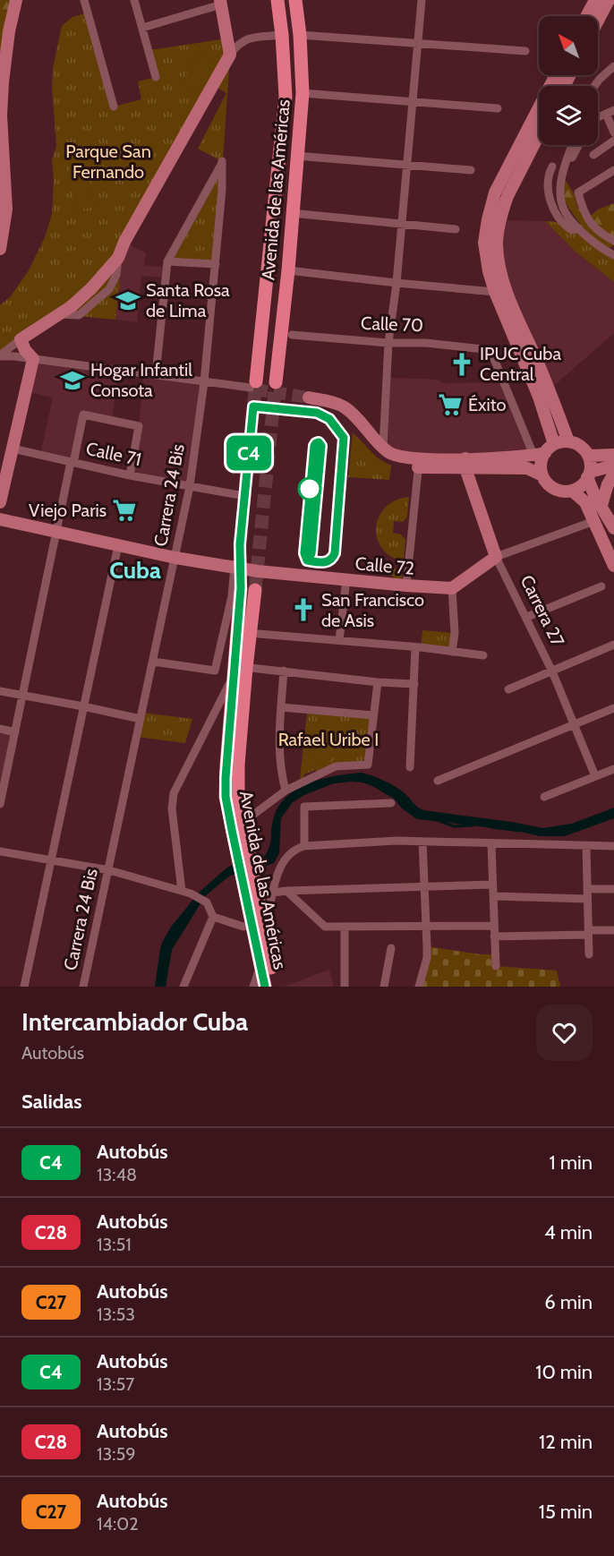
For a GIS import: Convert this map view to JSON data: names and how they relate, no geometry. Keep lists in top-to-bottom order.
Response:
{
  "streets": {
    "main road": ["Avenida de las Américas"],
    "street": [
      "Calle 70",
      "Calle 71",
      "Carrera 24 Bis",
      "Calle 72",
      "Carrera 27"
    ]
  },
  "crossings": [
    ["Calle 71", "Carrera 24 Bis"],
    ["Carrera 24 Bis", "Calle 72"]
  ],
  "districts": ["Cuba"],
  "parks": ["Parque San Fernando", "Rafael Uribe I"],
  "places": {
    "school or university": ["Santa Rosa de Lima", "Hogar Infantil Consota"],
    "church": ["IPUC Cuba Central", "San Francisco de Asis"],
    "supermarket": ["Éxito", "Viejo Paris"]
  },
  "lines": ["bus line C4"],
  "north": "top left",
  "page": {
    "on_map": "C4",
    "heading": [
      ["Intercambiador Cuba", "Autobús"],
      "Salidas"
    ],
    "list": [
      {
        "mark": "C4",
        "name": "Autobús",
        "note": "13:48",
        "value": "1 min"
      },
      {
        "mark": "C28",
        "name": "Autobús",
        "note": "13:51",
        "value": "4 min"
      },
      {
        "mark": "C27",
        "name": "Autobús",
        "note": "13:53",
        "value": "6 min"
      },
      {
        "mark": "C4",
        "name": "Autobús",
        "note": "13:57",
        "value": "10 min"
      },
      {
        "mark": "C28",
        "name": "Autobús",
        "note": "13:59",
        "value": "12 min"
      },
      {
        "mark": "C27",
        "name": "Autobús",
        "note": "14:02",
        "value": "15 min"
      }
    ]
  }
}
